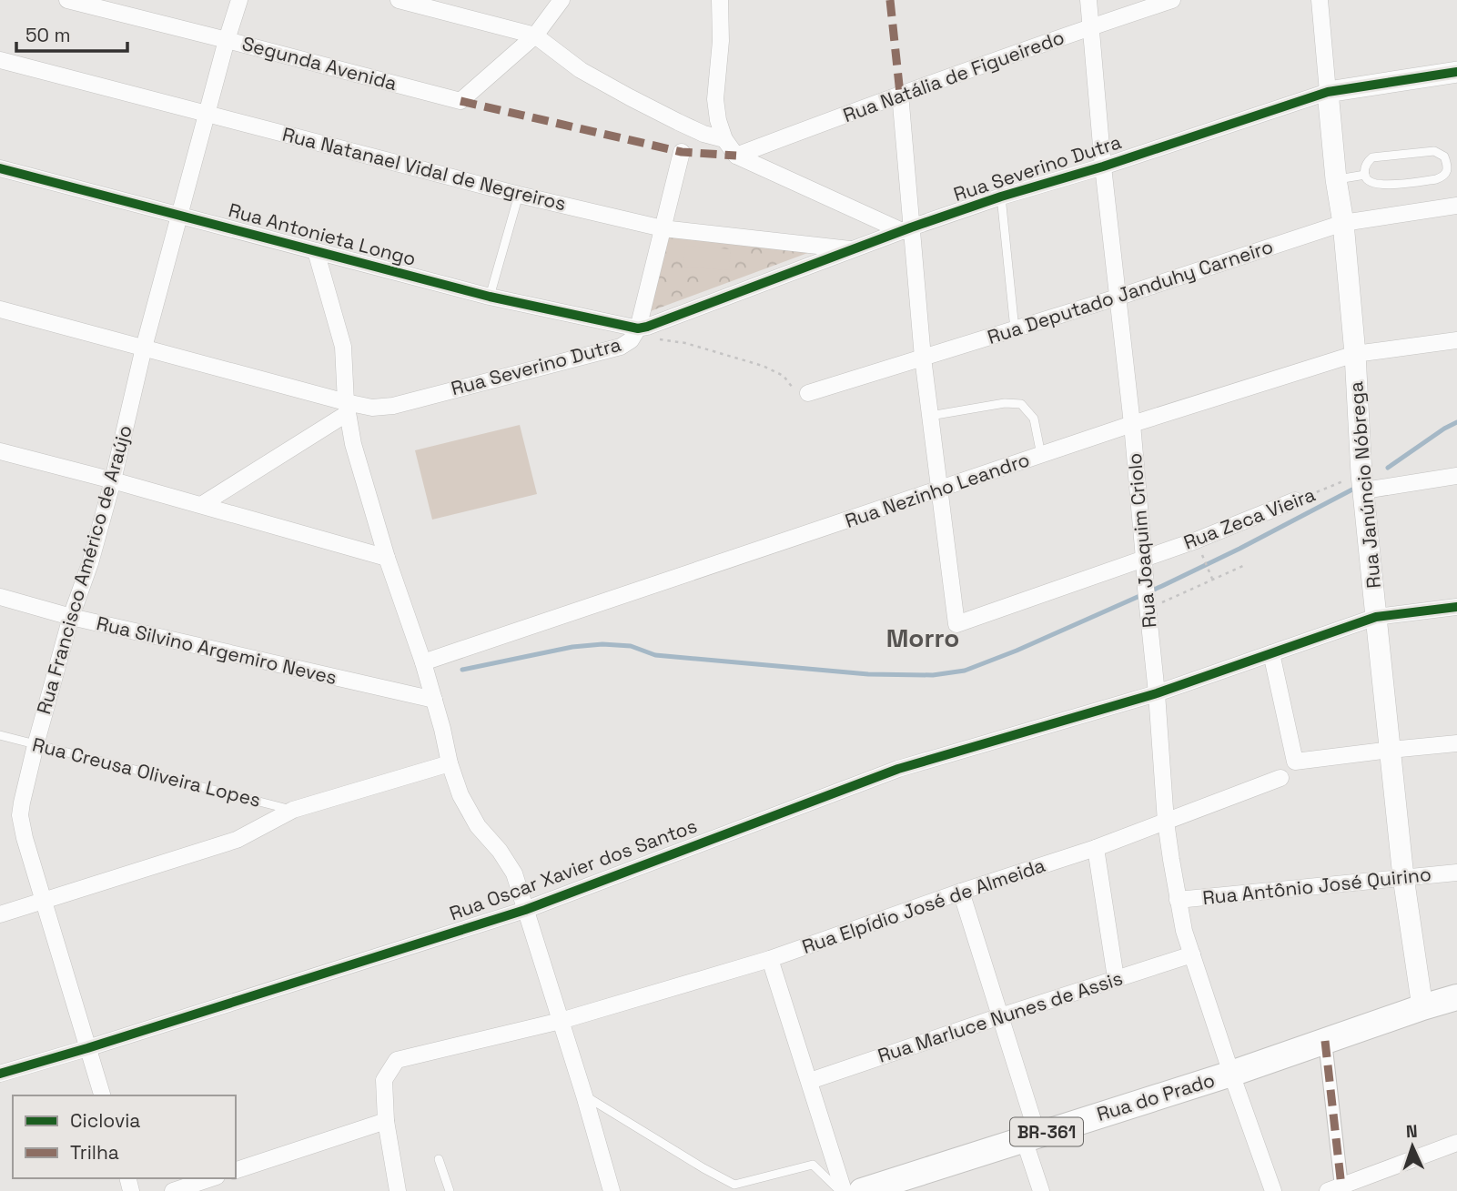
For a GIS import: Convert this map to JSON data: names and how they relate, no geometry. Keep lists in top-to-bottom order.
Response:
{
  "streets": {
    "main road": ["Rua do Prado", "BR-361"],
    "street": [
      "Segunda Avenida",
      "Rua Natália de Figueiredo",
      "Rua Severino Dutra",
      "Rua Natanael Vidal de Negreiros",
      "Rua Antonieta Longo",
      "Rua Deputado Janduhy Carneiro",
      "Rua Janúncio Nóbrega",
      "Rua Nezinho Leandro",
      "Rua Zeca Vieira",
      "Rua Joaquim Criolo",
      "Rua Francisco Américo de Araújo",
      "Rua Silvino Argemiro Neves",
      "Rua Oscar Xavier dos Santos",
      "Rua Antônio José Quirino",
      "Rua Elpídio José de Almeida",
      "Rua Marluce Nunes de Assis"
    ],
    "lane": ["Rua Creusa Oliveira Lopes"]
  },
  "crossings": [
    ["Segunda Avenida", "Rua Francisco Américo de Araújo"],
    ["Rua Natália de Figueiredo", "Rua Joaquim Criolo"],
    ["Rua Severino Dutra", "Rua Natanael Vidal de Negreiros"],
    ["Rua Severino Dutra", "Rua Antonieta Longo"],
    ["Rua Severino Dutra", "Rua Janúncio Nóbrega"],
    ["Rua Severino Dutra", "Rua Joaquim Criolo"],
    ["Rua Severino Dutra", "Rua Francisco Américo de Araújo"],
    ["Rua Natanael Vidal de Negreiros", "Rua Francisco Américo de Araújo"],
    ["Rua Antonieta Longo", "Rua Francisco Américo de Araújo"],
    ["Rua Deputado Janduhy Carneiro", "Rua Janúncio Nóbrega"],
    ["Rua Deputado Janduhy Carneiro", "Rua Joaquim Criolo"],
    ["Rua Janúncio Nóbrega", "Rua Nezinho Leandro"],
    ["Rua Janúncio Nóbrega", "Rua Zeca Vieira"],
    ["Rua Janúncio Nóbrega", "Rua Oscar Xavier dos Santos"],
    ["Rua Janúncio Nóbrega", "Rua Antônio José Quirino"],
    ["Rua Janúncio Nóbrega", "BR-361"],
    ["Rua Nezinho Leandro", "Rua Zeca Vieira"],
    ["Rua Nezinho Leandro", "Rua Joaquim Criolo"],
    ["Rua Zeca Vieira", "Rua Joaquim Criolo"],
    ["Rua Joaquim Criolo", "Rua Oscar Xavier dos Santos"],
    ["Rua Joaquim Criolo", "Rua Antônio José Quirino"],
    ["Rua Joaquim Criolo", "Rua Elpídio José de Almeida"],
    ["Rua Joaquim Criolo", "Rua Marluce Nunes de Assis"],
    ["Rua Joaquim Criolo", "Rua do Prado"],
    ["Rua Joaquim Criolo", "BR-361"],
    ["Rua Francisco Américo de Araújo", "Rua Silvino Argemiro Neves"],
    ["Rua Francisco Américo de Araújo", "Rua Creusa Oliveira Lopes"],
    ["Rua Francisco Américo de Araújo", "Rua Oscar Xavier dos Santos"],
    ["Rua do Prado", "BR-361"]
  ],
  "districts": ["Morro"],
  "legend": ["Ciclovia", "Trilha"],
  "scale_bar": "50 m",
  "north": "top"
}
